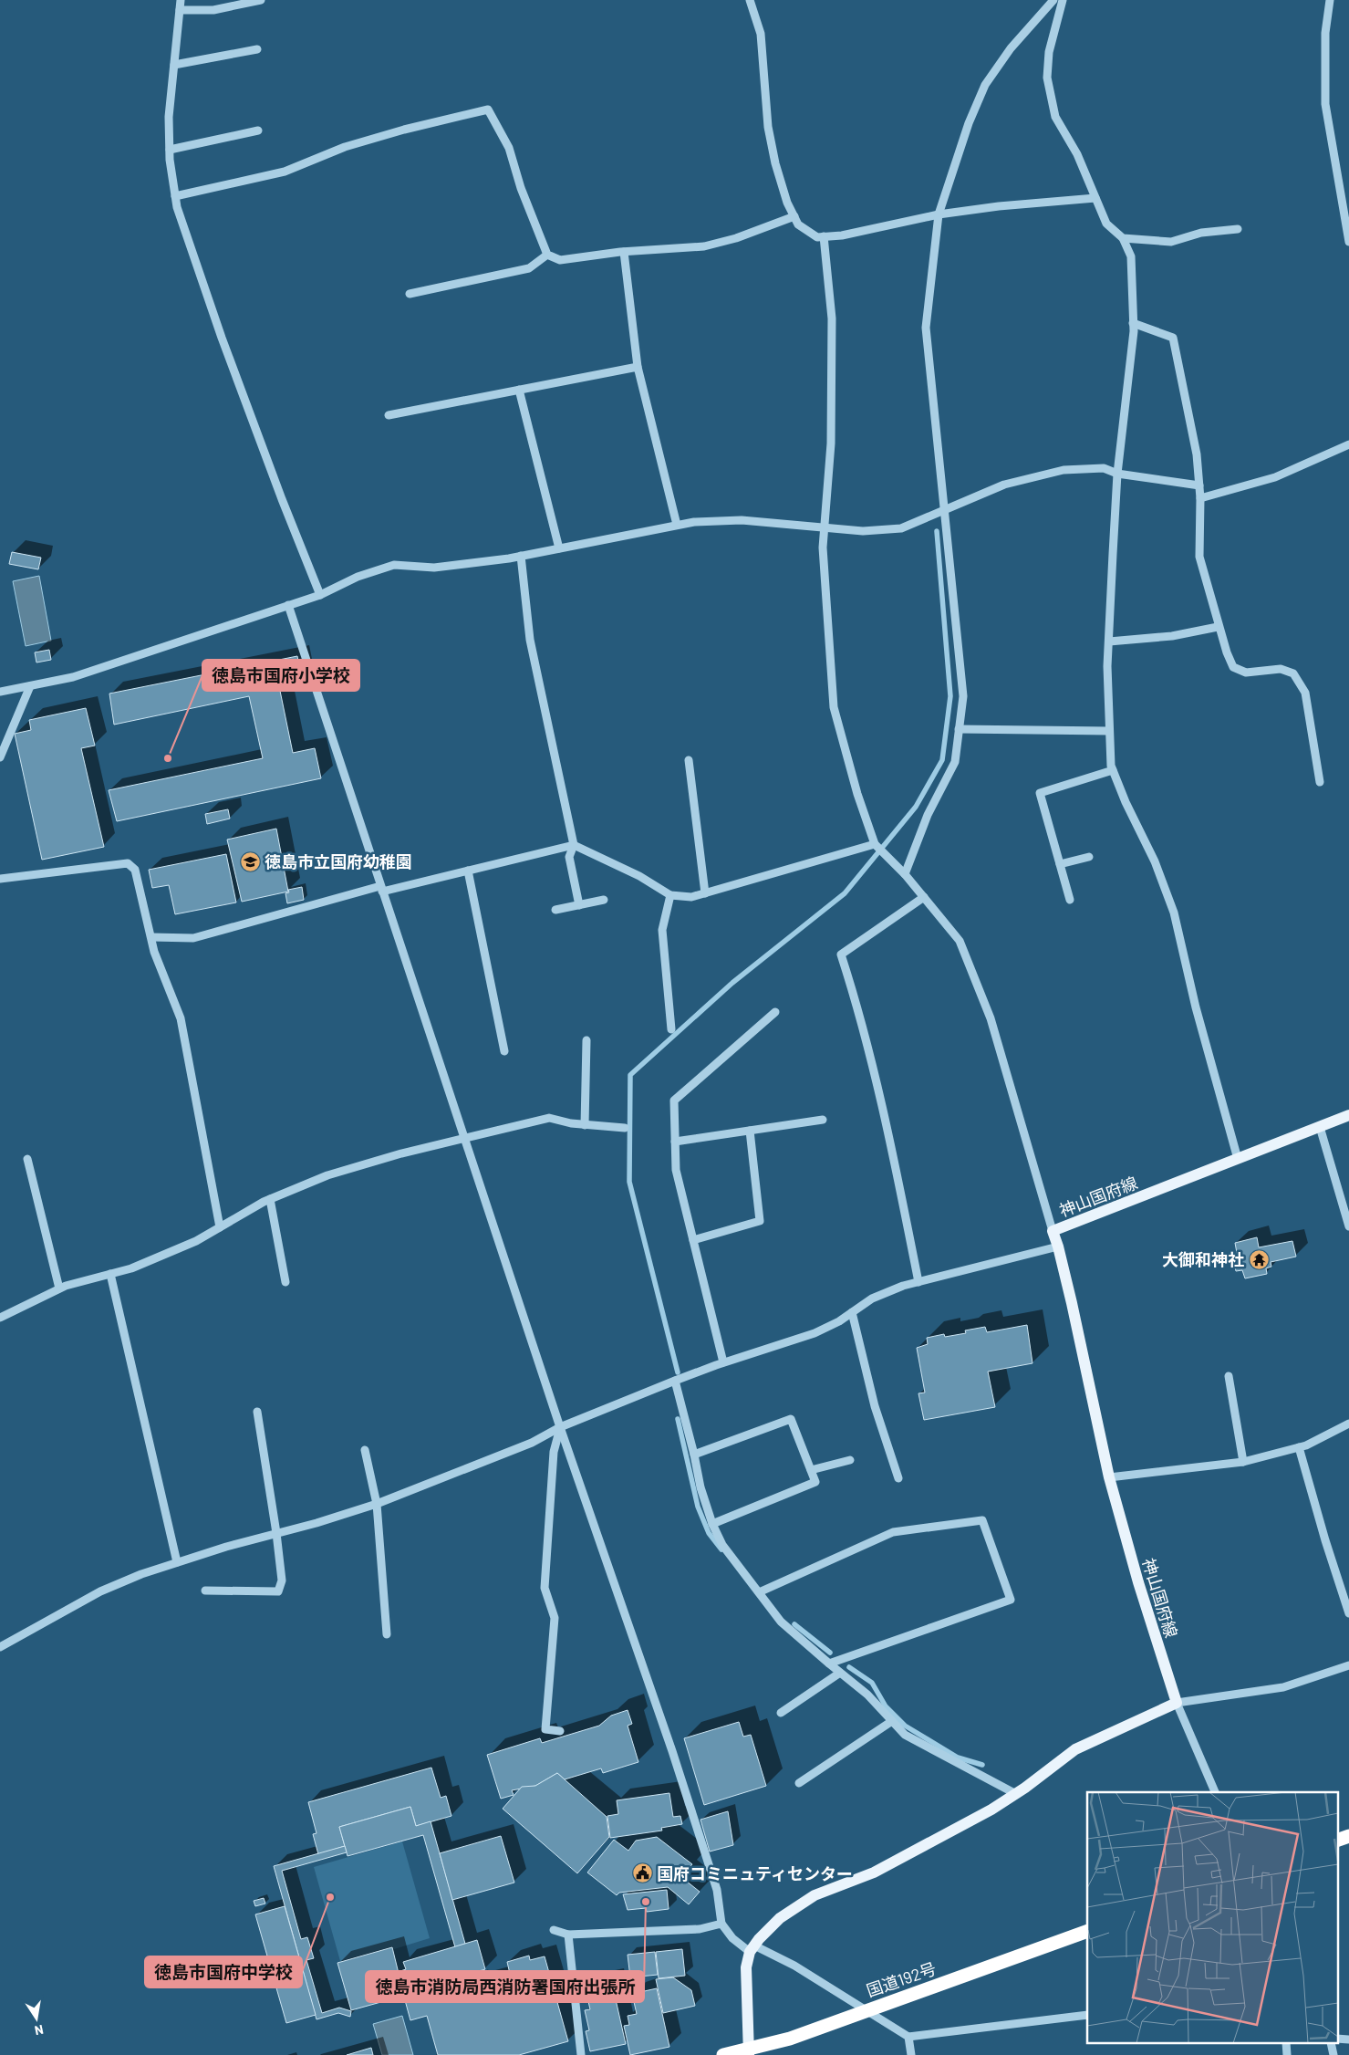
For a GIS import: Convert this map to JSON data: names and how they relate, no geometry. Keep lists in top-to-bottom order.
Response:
{
  "streets": {
    "highway": ["国道192号"],
    "main road": ["神山国府線"]
  },
  "places": {
    "other": ["徳島市国府小学校", "徳島市国府中学校", "徳島市消防局西消防署国府出張所"],
    "school or university": ["徳島市立国府幼稚園"],
    "temple": ["大御和神社"],
    "public building": ["国府コミニュティセンター"]
  },
  "north": "bottom"
}
